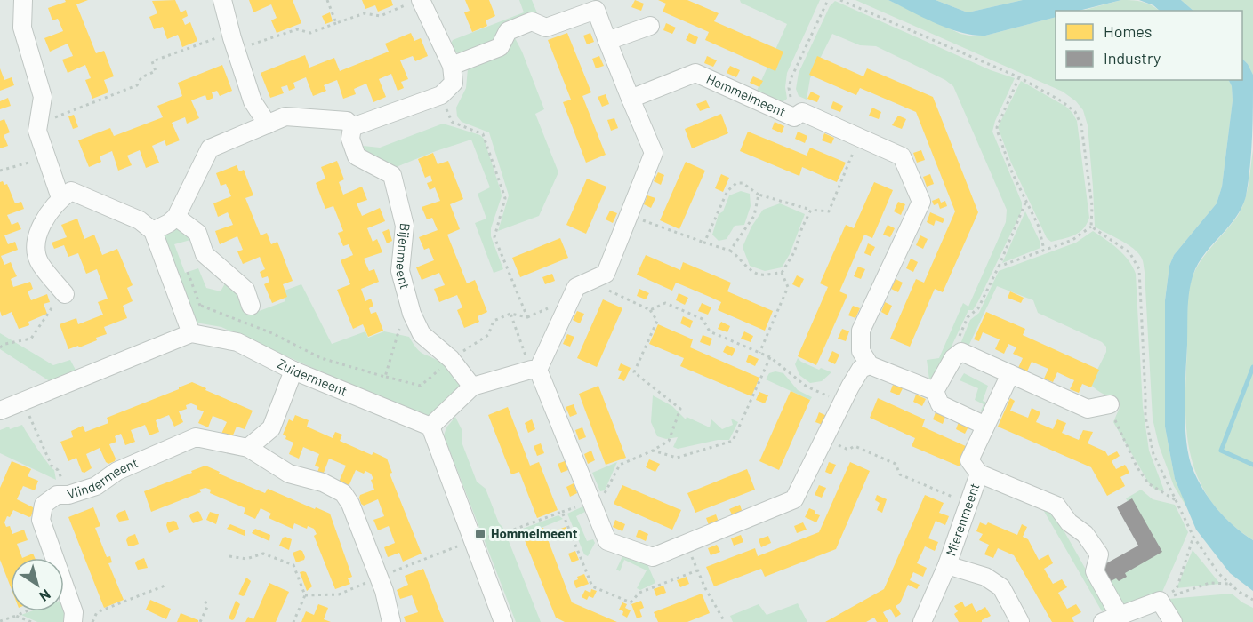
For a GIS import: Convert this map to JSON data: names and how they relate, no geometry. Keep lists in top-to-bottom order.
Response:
{
  "streets": {
    "street": [
      "Hommelmeent",
      "Bijenmeent",
      "Zuidermeent",
      "Vlindermeent",
      "Mierenmeent"
    ]
  },
  "places": {
    "transit": ["Hommelmeent"]
  },
  "legend": ["Homes", "Industry"],
  "north": "bottom right"
}
